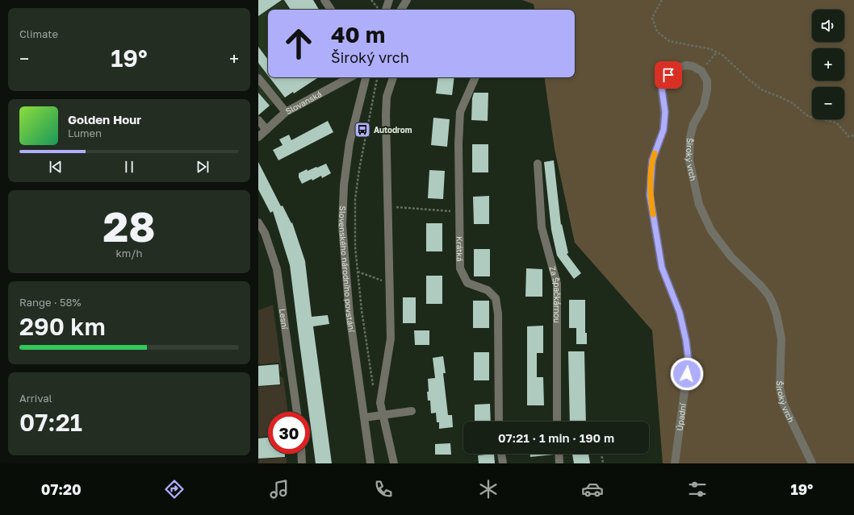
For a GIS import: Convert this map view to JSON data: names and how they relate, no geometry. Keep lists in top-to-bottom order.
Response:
{
  "streets": {
    "street": [
      "Slovanská",
      "Široký vrch",
      "Krátká",
      "Slovenského národního povstání",
      "Za Špačkárnou",
      "Lesní",
      "Úpadní"
    ]
  },
  "crossings": [
    ["Široký vrch", "Úpadní"]
  ],
  "places": {
    "bus stop": ["Autodrom"]
  },
  "page": {
    "tile": [
      "Climate",
      ["28", "km/h"],
      ["Range · 58%", "290 km"],
      ["Arrival", "07:21"]
    ],
    "map_buttons": ["+", "−"],
    "turn": ["40 m", "Široký vrch"],
    "heat": ["−", "19°", "+"],
    "song": ["Golden Hour", "Lumen"],
    "limit": "30",
    "trip": "07:21 · 1 min · 190 m",
    "tabs": ["07:20", "19°"]
  }
}
